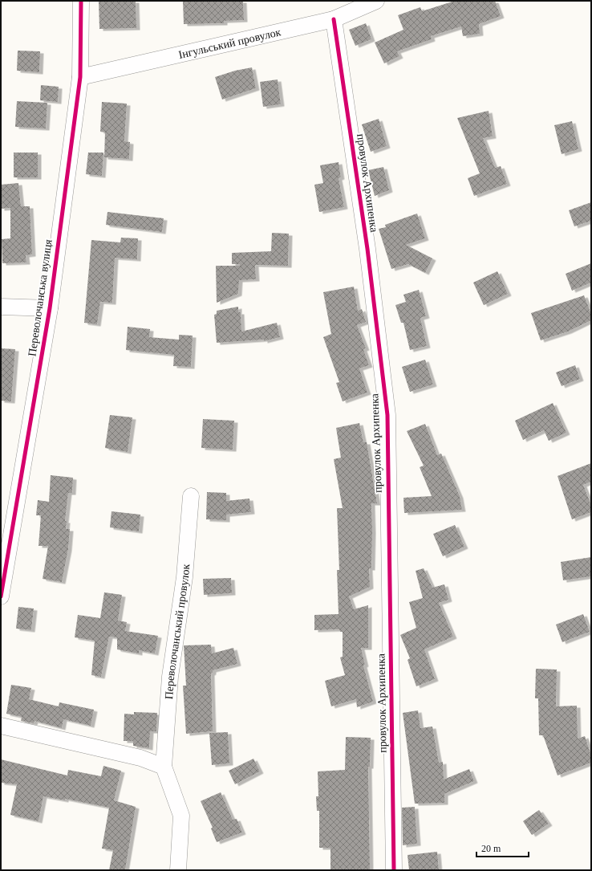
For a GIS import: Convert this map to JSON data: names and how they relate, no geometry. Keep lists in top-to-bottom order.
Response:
{
  "streets": {
    "street": [
      "Інгульський провулок",
      "провулок Архипенка",
      "Переволочанська вулиця",
      "Переволочанський провулок"
    ]
  },
  "crossings": [
    ["Інгульський провулок", "провулок Архипенка"],
    ["Інгульський провулок", "Переволочанська вулиця"]
  ],
  "scale_bar": "20 m"
}
